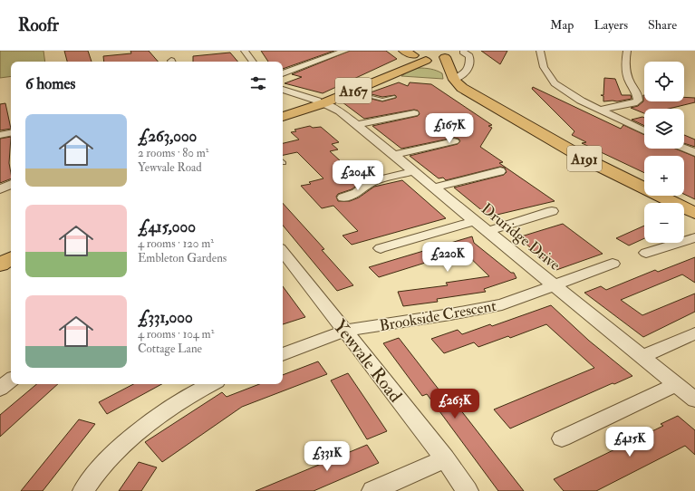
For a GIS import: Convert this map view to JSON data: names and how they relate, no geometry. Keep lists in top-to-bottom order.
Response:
{
  "streets": {
    "main road": ["A167", "A191"],
    "street": ["Druridge Drive", "Brookside Crescent", "Yewvale Road"]
  },
  "crossings": [
    ["A167", "A191"],
    ["A167", "Druridge Drive"],
    ["Druridge Drive", "Brookside Crescent"],
    ["Brookside Crescent", "Yewvale Road"]
  ],
  "page": {
    "header": "Roofr",
    "nav": ["Map", "Layers", "Share"],
    "map_buttons": ["+", "−"],
    "heading": "6 homes",
    "list": [
      {
        "name": "£263,000",
        "note": "2 rooms · 80 m² · Yewvale Road"
      },
      {
        "name": "£415,000",
        "note": "4 rooms · 120 m² · Embleton Gardens"
      },
      {
        "name": "£331,000",
        "note": "4 rooms · 104 m² · Cottage Lane"
      }
    ],
    "price": [
      "£167K",
      "£204K",
      "£220K",
      "£263K",
      "£415K",
      "£331K"
    ]
  }
}
